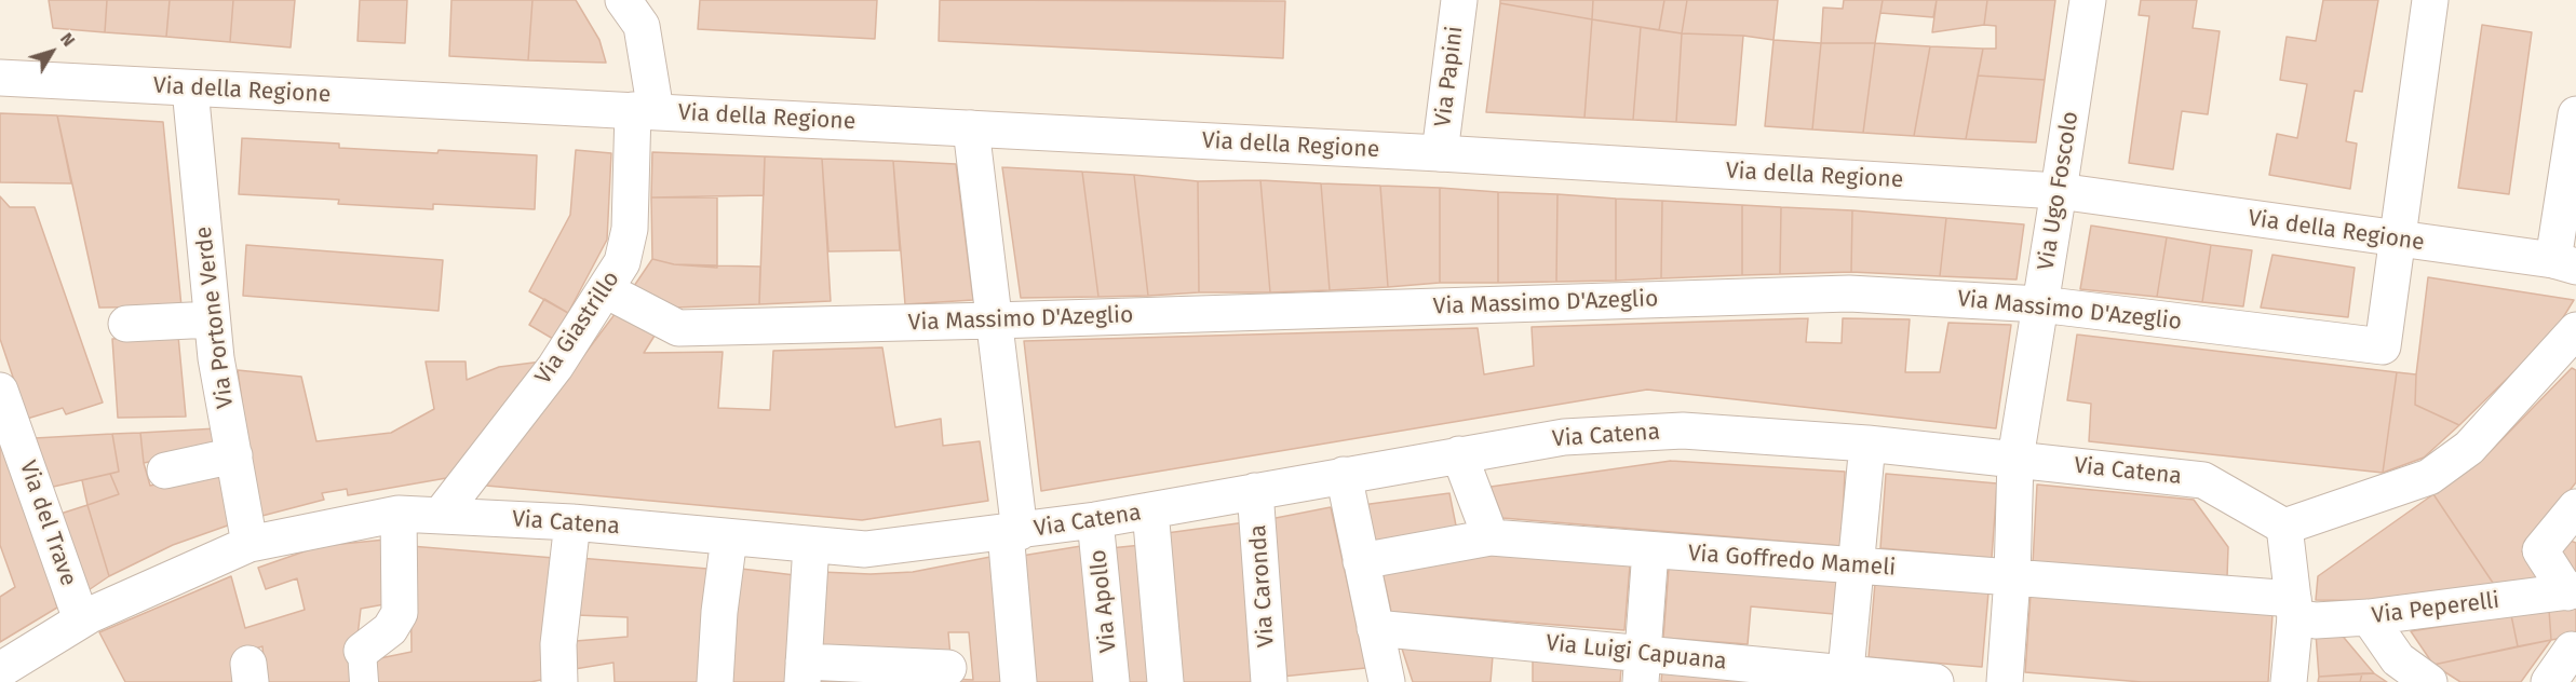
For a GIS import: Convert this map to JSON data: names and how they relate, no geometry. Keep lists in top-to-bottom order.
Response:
{
  "streets": {
    "street": [
      "Via Papini",
      "Via della Regione",
      "Via Ugo Foscolo",
      "Via Massimo D'Azeglio",
      "Via Portone Verde",
      "Via Giastrillo",
      "Via Catena",
      "Via del Trave",
      "Via Goffredo Mameli",
      "Via Caronda",
      "Via Apollo",
      "Via Peperelli",
      "Via Luigi Capuana"
    ]
  },
  "crossings": [
    ["Via Papini", "Via della Regione"],
    ["Via della Regione", "Via Ugo Foscolo"],
    ["Via della Regione", "Via Massimo D'Azeglio"],
    ["Via della Regione", "Via Portone Verde"],
    ["Via della Regione", "Via Giastrillo"],
    ["Via Ugo Foscolo", "Via Massimo D'Azeglio"],
    ["Via Ugo Foscolo", "Via Catena"],
    ["Via Ugo Foscolo", "Via Goffredo Mameli"],
    ["Via Massimo D'Azeglio", "Via Giastrillo"],
    ["Via Portone Verde", "Via Catena"],
    ["Via Giastrillo", "Via Catena"],
    ["Via Catena", "Via del Trave"],
    ["Via Catena", "Via Caronda"],
    ["Via Catena", "Via Apollo"],
    ["Via Goffredo Mameli", "Via Peperelli"]
  ],
  "north": "top right"
}
